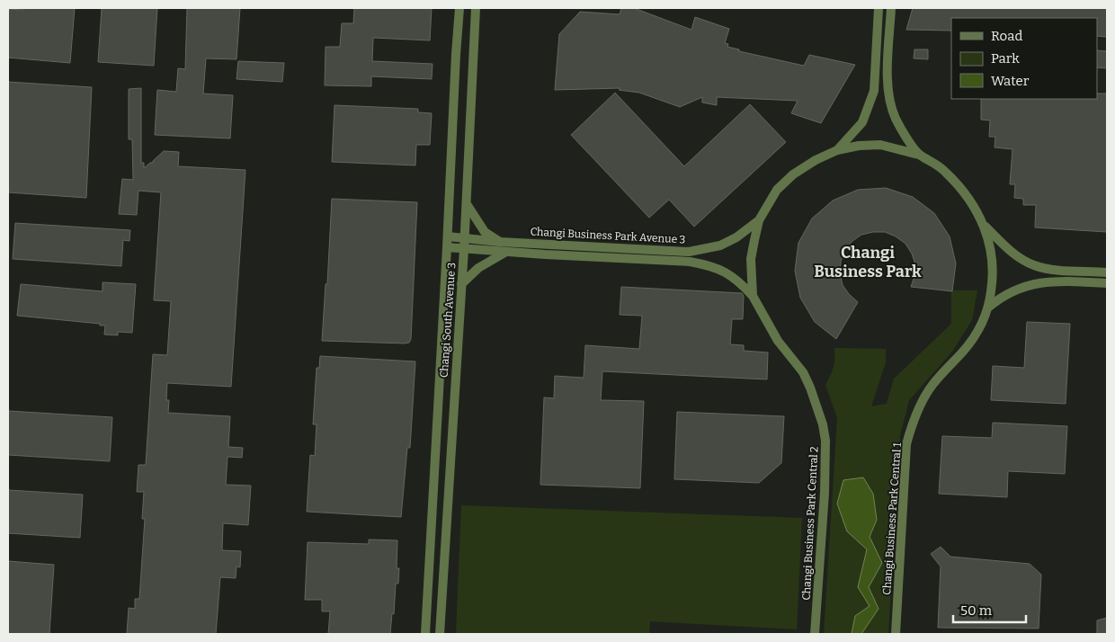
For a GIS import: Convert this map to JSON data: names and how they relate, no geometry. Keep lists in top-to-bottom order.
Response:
{
  "streets": {
    "street": [
      "Changi Business Park Avenue 3",
      "Changi South Avenue 3",
      "Changi Business Park Central 1",
      "Changi Business Park Central 2"
    ]
  },
  "crossings": [
    ["Changi Business Park Avenue 3", "Changi South Avenue 3"],
    ["Changi Business Park Avenue 3", "Changi Business Park Central 2"],
    ["Changi Business Park Central 1", "Changi Business Park Central 2"]
  ],
  "districts": ["Changi Business Park"],
  "legend": ["Road", "Park", "Water"],
  "scale_bar": "50 m"
}
